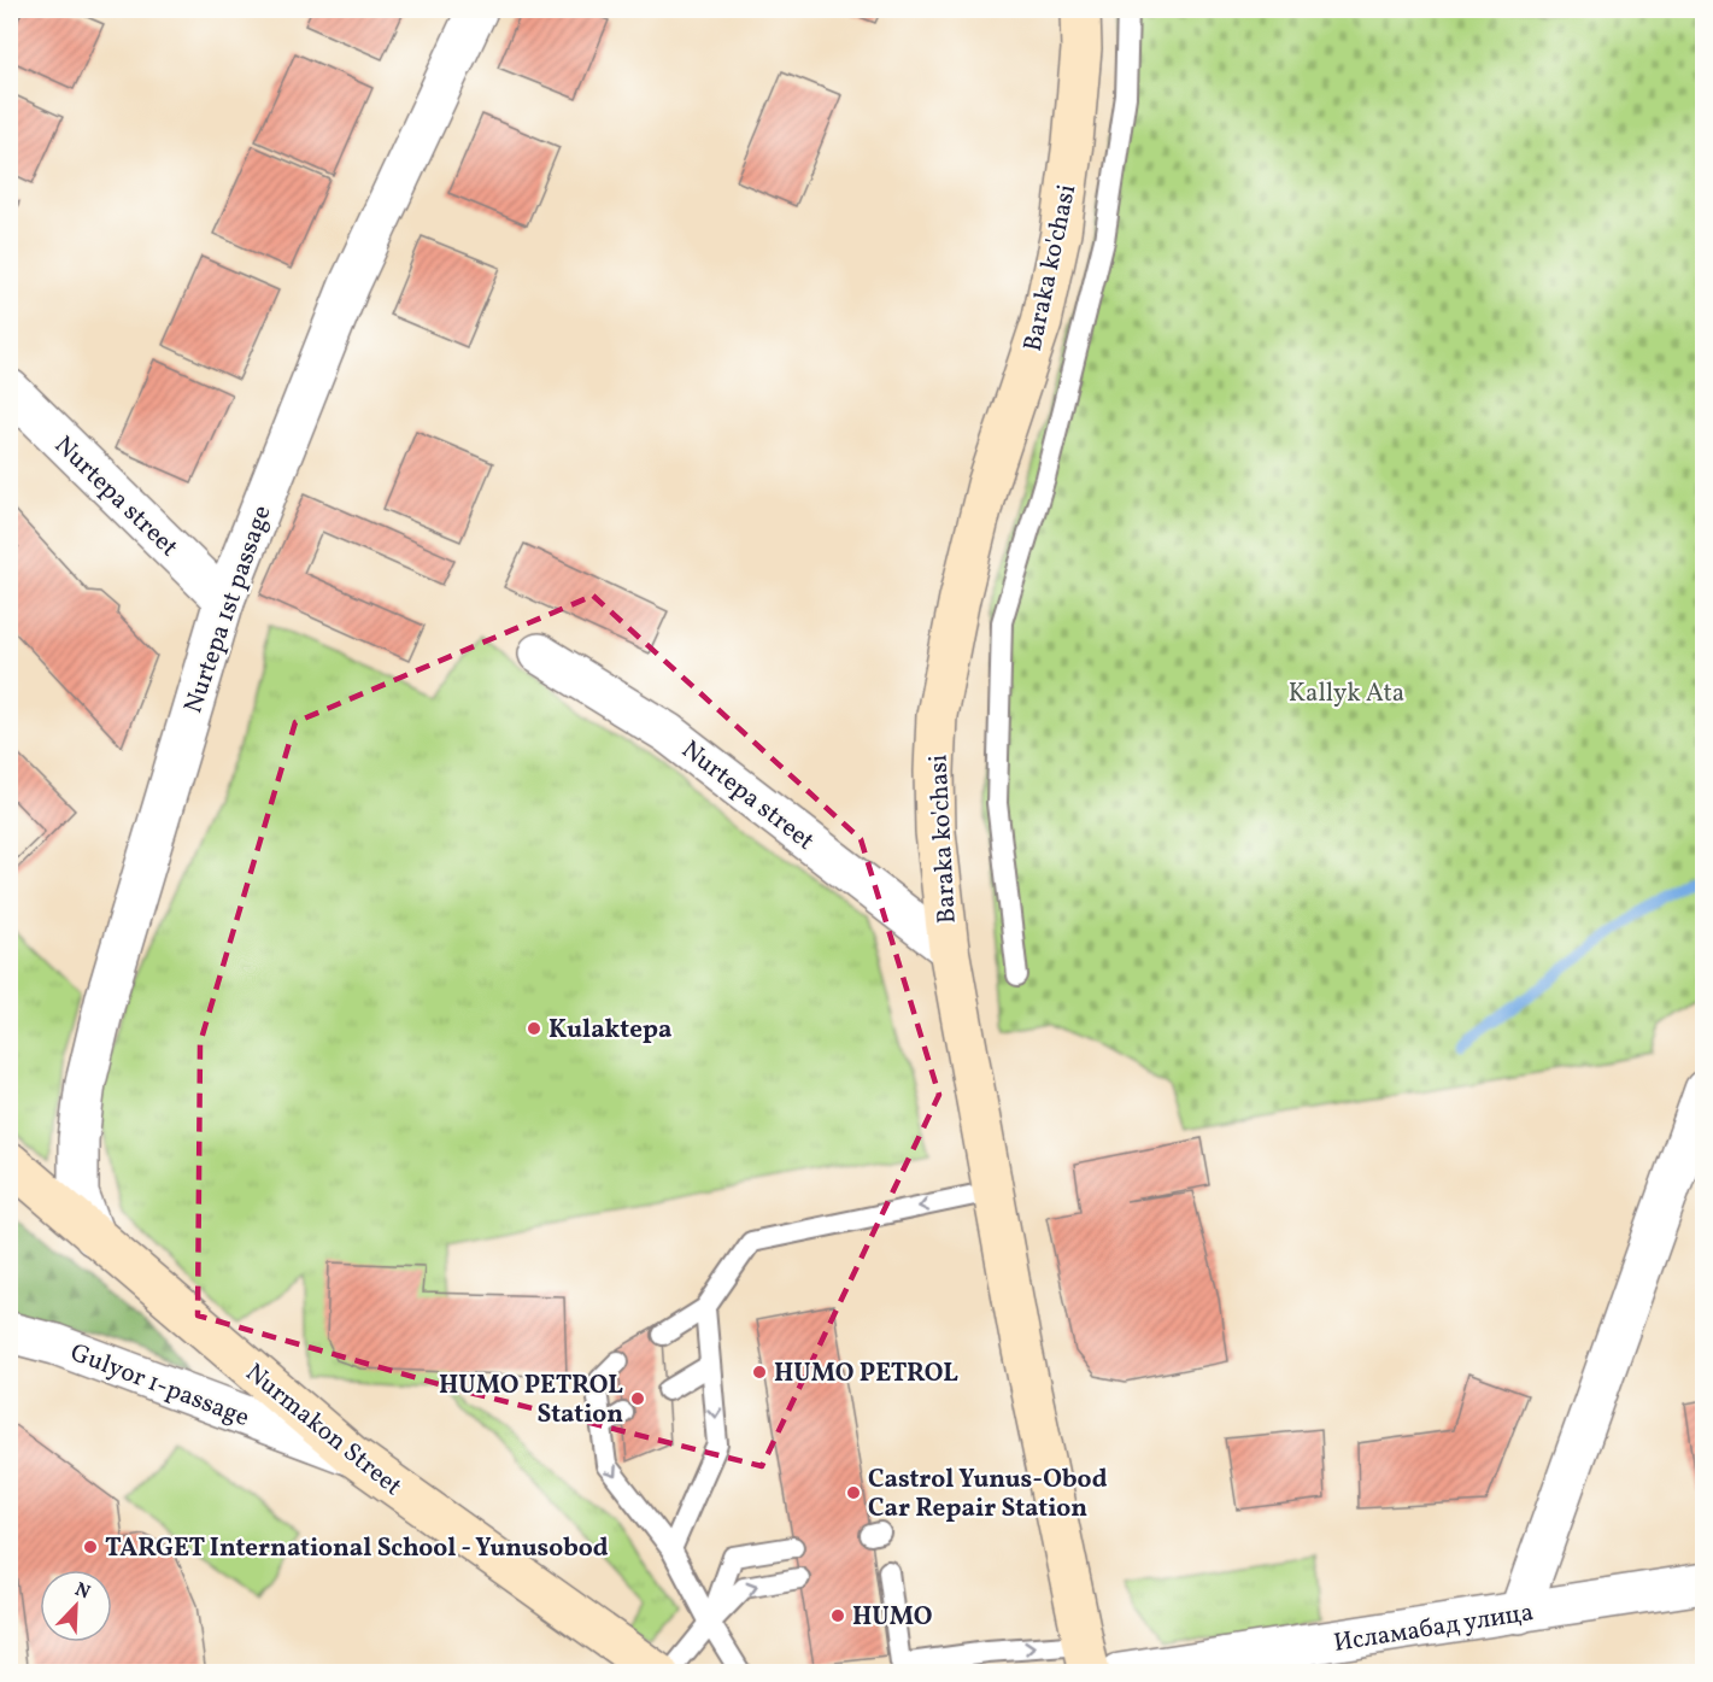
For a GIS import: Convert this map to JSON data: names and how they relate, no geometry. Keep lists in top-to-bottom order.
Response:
{
  "streets": {
    "main road": ["Baraka ko'chasi", "Nurmakon Street"],
    "street": [
      "Nurtepa street",
      "Nurtepa 1st passage",
      "Gulyor 1-passage",
      "Исламабад улица"
    ]
  },
  "crossings": [
    ["Baraka ko'chasi", "Nurtepa street"],
    ["Nurtepa street", "Nurtepa 1st passage"],
    ["Nurtepa 1st passage", "Nurmakon Street"],
    ["Gulyor 1-passage", "Nurmakon Street"]
  ],
  "parks": ["Kallyk Ata"],
  "places": [
    "Kulaktepa",
    "HUMO PETROL",
    "HUMO PETROL Station",
    "Castrol Yunus-Obod Car Repair Station",
    "TARGET International School - Yunusobod",
    "HUMO"
  ],
  "north": "top right"
}
